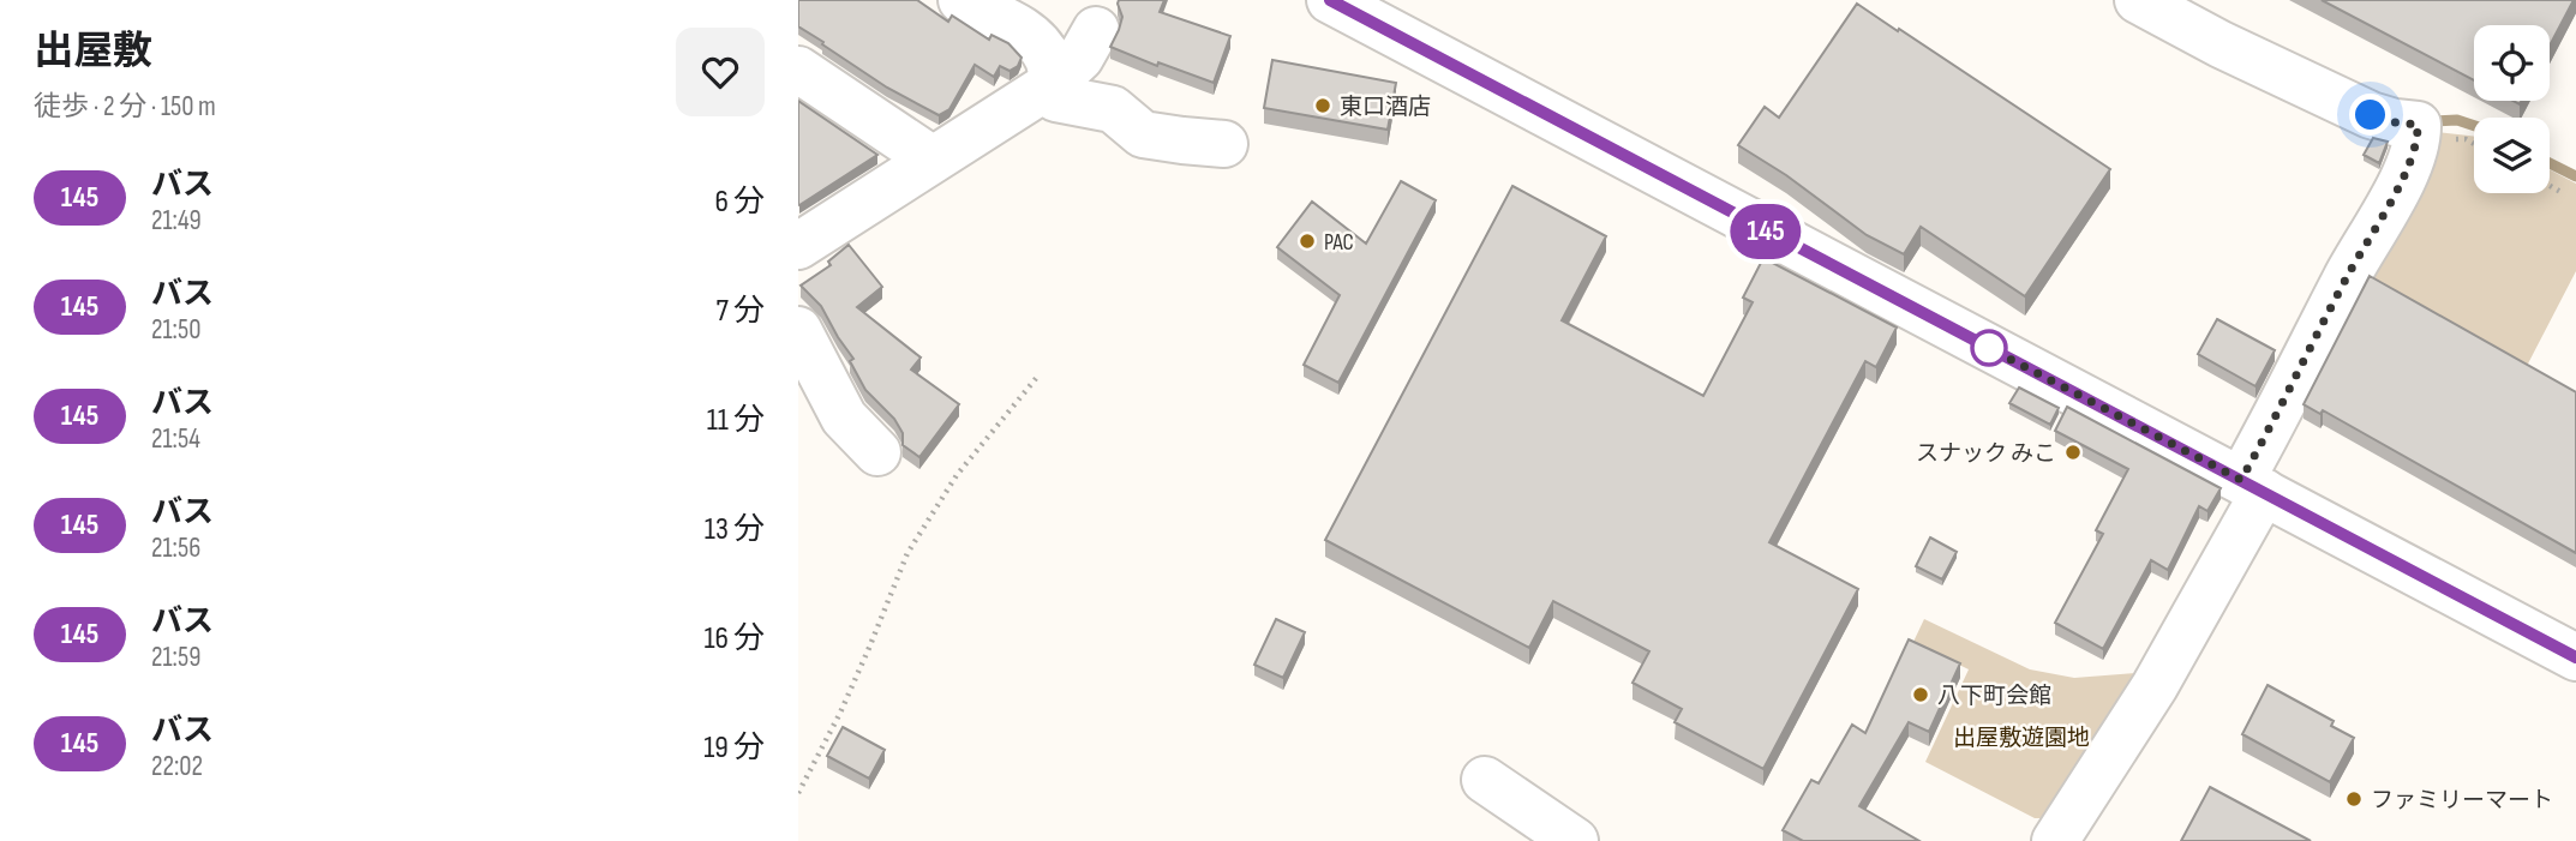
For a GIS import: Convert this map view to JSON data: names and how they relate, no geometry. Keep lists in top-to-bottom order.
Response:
{
  "parks": ["出屋敷遊園地"],
  "places": [
    "東口酒店",
    "PAC",
    "スナック みこ",
    "八下町会館",
    "ファミリーマート"
  ],
  "lines": ["bus line 145"],
  "page": {
    "heading": ["出屋敷", "徒歩 · 2 分 · 150 m"],
    "on_map": "145",
    "list": [
      {
        "mark": "145",
        "name": "バス",
        "note": "21:49",
        "value": "6 分"
      },
      {
        "mark": "145",
        "name": "バス",
        "note": "21:50",
        "value": "7 分"
      },
      {
        "mark": "145",
        "name": "バス",
        "note": "21:54",
        "value": "11 分"
      },
      {
        "mark": "145",
        "name": "バス",
        "note": "21:56",
        "value": "13 分"
      },
      {
        "mark": "145",
        "name": "バス",
        "note": "21:59",
        "value": "16 分"
      },
      {
        "mark": "145",
        "name": "バス",
        "note": "22:02",
        "value": "19 分"
      }
    ]
  }
}
